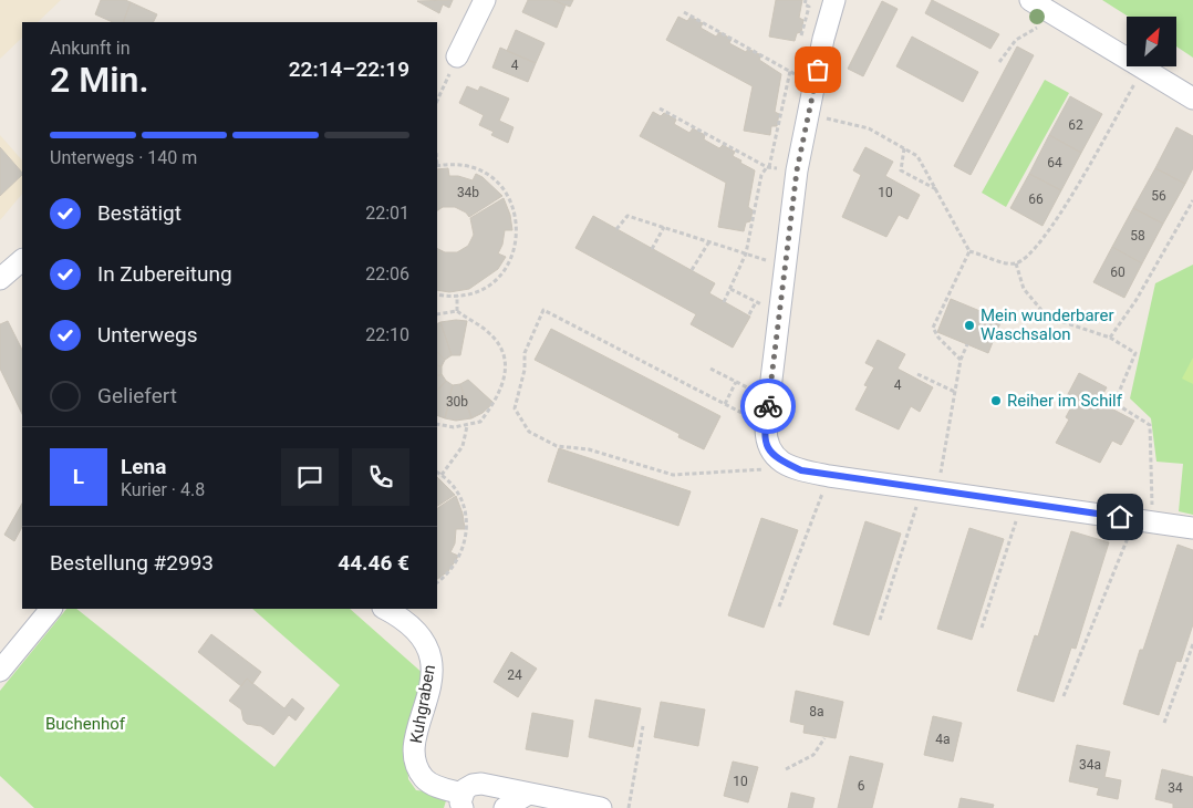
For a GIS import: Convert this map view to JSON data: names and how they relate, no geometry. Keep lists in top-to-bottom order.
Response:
{
  "streets": {
    "street": ["Kuhgraben"]
  },
  "parks": ["Buchenhof"],
  "places": ["Mein wunderbarer Waschsalon", "Reiher im Schilf"],
  "house_numbers": [
    "4",
    "62",
    "64",
    "34b",
    "10",
    "56",
    "66",
    "58",
    "60",
    "4",
    "30b",
    "24",
    "8a",
    "4a",
    "34a",
    "10",
    "6",
    "34"
  ],
  "north": "top right",
  "page": {
    "heading": ["2 Min.", "Ankunft in", "22:14–22:19"],
    "panel": [
      "Lena",
      "Kurier · 4.8",
      "Bestellung #2993",
      "44.46 €"
    ],
    "bar": "Unterwegs · 140 m",
    "list": [
      ["Bestätigt", "22:01"],
      ["In Zubereitung", "22:06"],
      ["Unterwegs", "22:10"],
      "Geliefert"
    ],
    "round": "L"
  }
}
